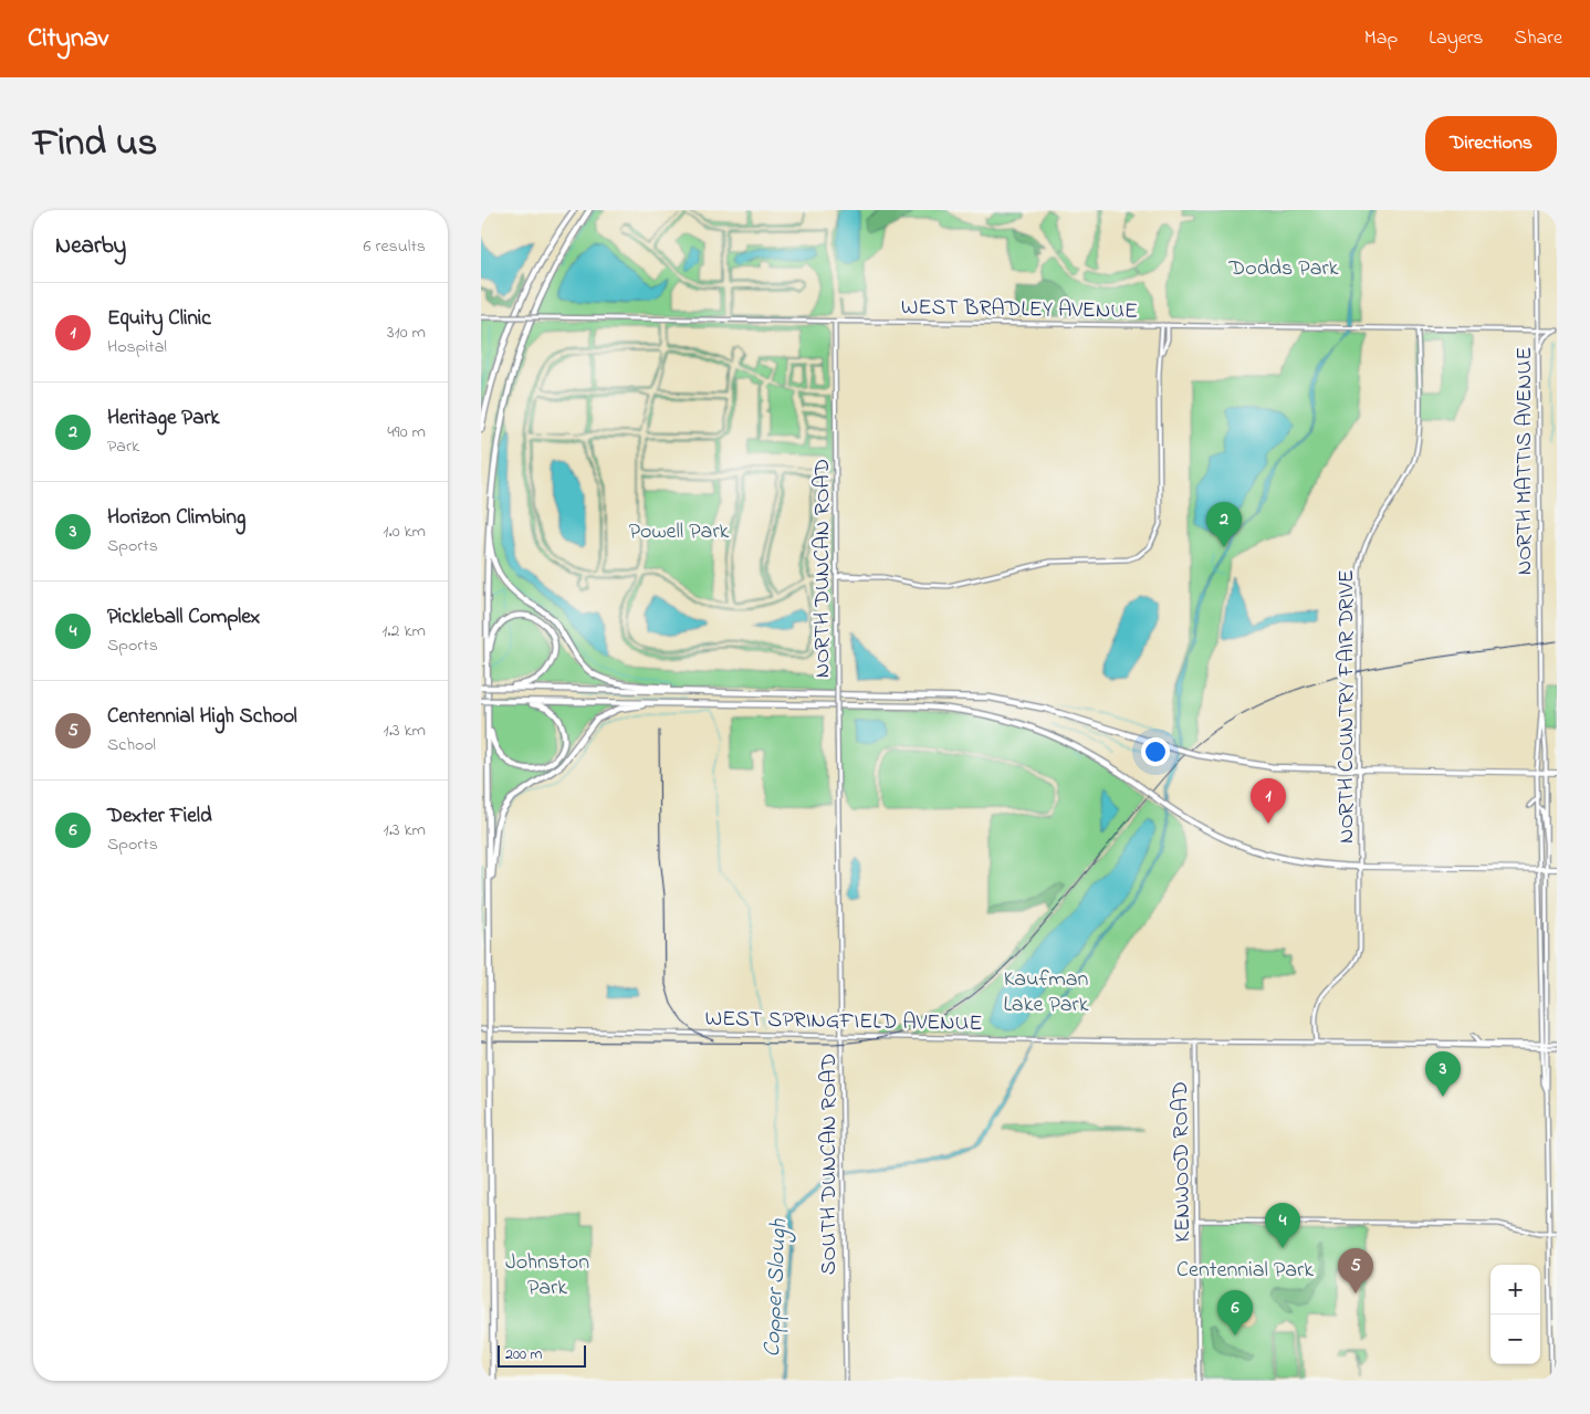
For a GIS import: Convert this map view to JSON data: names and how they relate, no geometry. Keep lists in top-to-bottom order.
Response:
{
  "streets": {
    "main road": [
      "WEST BRADLEY AVENUE",
      "NORTH MATTIS AVENUE",
      "NORTH DUNCAN ROAD",
      "NORTH COUNTRY FAIR DRIVE",
      "WEST SPRINGFIELD AVENUE",
      "KENWOOD ROAD",
      "SOUTH DUNCAN ROAD"
    ]
  },
  "crossings": [
    ["WEST BRADLEY AVENUE", "NORTH MATTIS AVENUE"],
    ["WEST BRADLEY AVENUE", "NORTH DUNCAN ROAD"],
    ["WEST BRADLEY AVENUE", "NORTH COUNTRY FAIR DRIVE"],
    ["NORTH MATTIS AVENUE", "WEST SPRINGFIELD AVENUE"],
    ["NORTH DUNCAN ROAD", "SOUTH DUNCAN ROAD"],
    ["NORTH COUNTRY FAIR DRIVE", "WEST SPRINGFIELD AVENUE"],
    ["WEST SPRINGFIELD AVENUE", "KENWOOD ROAD"],
    ["WEST SPRINGFIELD AVENUE", "SOUTH DUNCAN ROAD"]
  ],
  "water": ["Copper Slough"],
  "parks": [
    "Dodds Park",
    "Powell Park",
    "Kaufman Lake Park",
    "Johnston Park",
    "Centennial Park"
  ],
  "scale_bar": "200 m",
  "page": {
    "header": "Citynav",
    "nav": ["Map", "Layers", "Share"],
    "title": "Find us",
    "buttons": "Directions",
    "heading": ["Nearby", "6 results"],
    "list": [
      {
        "mark": "1",
        "name": "Equity Clinic",
        "note": "Hospital",
        "value": "310 m"
      },
      {
        "mark": "2",
        "name": "Heritage Park",
        "note": "Park",
        "value": "490 m"
      },
      {
        "mark": "3",
        "name": "Horizon Climbing",
        "note": "Sports",
        "value": "1.0 km"
      },
      {
        "mark": "4",
        "name": "Pickleball Complex",
        "note": "Sports",
        "value": "1.2 km"
      },
      {
        "mark": "5",
        "name": "Centennial High School",
        "note": "School",
        "value": "1.3 km"
      },
      {
        "mark": "6",
        "name": "Dexter Field",
        "note": "Sports",
        "value": "1.3 km"
      }
    ],
    "pins": [
      "2",
      "1",
      "3",
      "4",
      "5",
      "6"
    ],
    "map_buttons": ["+", "−"],
    "scale": "200 m"
  }
}
